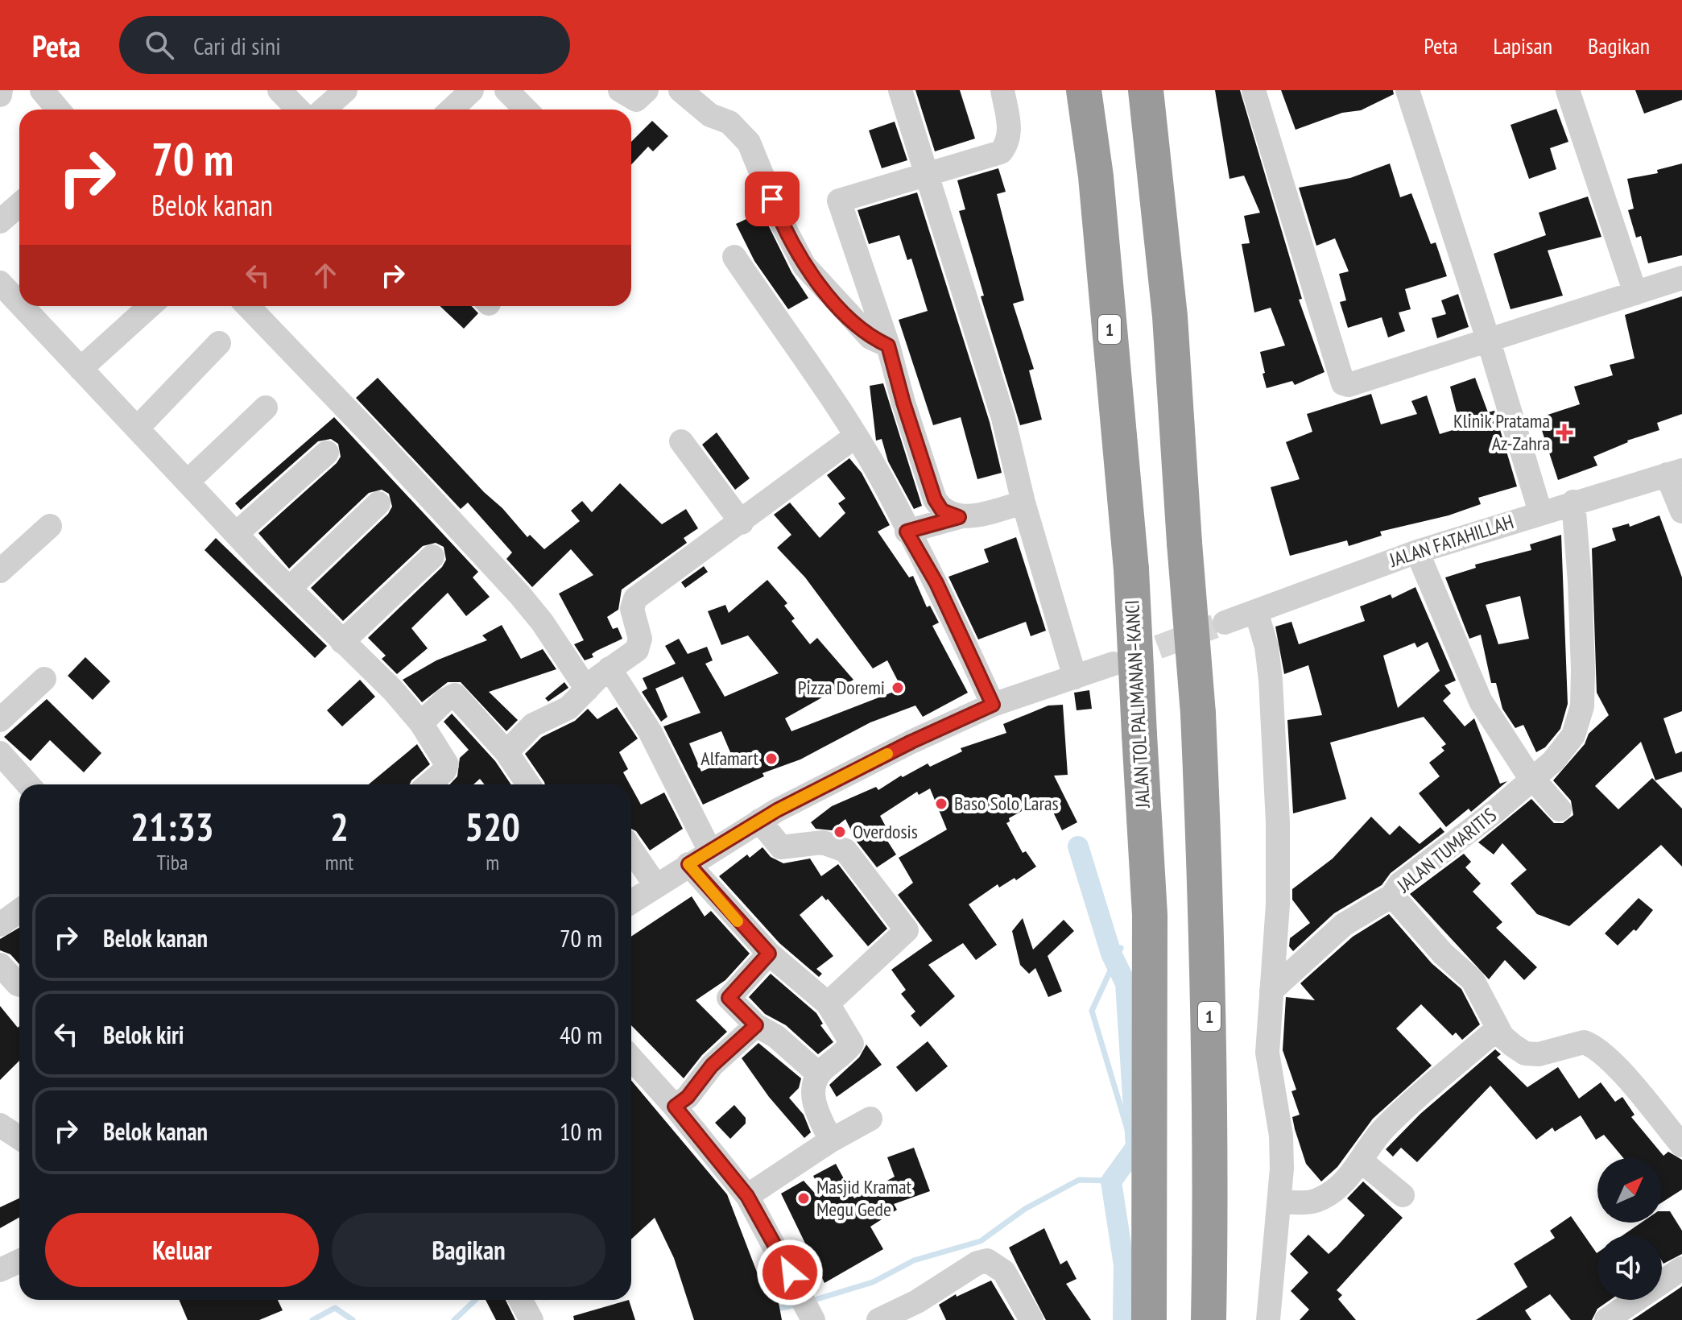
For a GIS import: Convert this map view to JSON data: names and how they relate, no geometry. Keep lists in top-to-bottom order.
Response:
{
  "streets": {
    "highway": ["1", "JALAN TOL PALIMANAN–KANCI"],
    "street": ["JALAN FATAHILLAH", "JALAN TUMARITIS"]
  },
  "crossings": [
    ["JALAN FATAHILLAH", "JALAN TUMARITIS"]
  ],
  "places": {
    "health": ["Klinik Pratama Az-Zahra"],
    "other": [
      "Pizza Doremi",
      "Alfamart",
      "Baso Solo Laras",
      "Overdosis",
      "Masjid Kramat Megu Gede"
    ]
  },
  "north": "top right",
  "page": {
    "header": "Peta",
    "search": "Cari di sini",
    "nav": ["Peta", "Lapisan", "Bagikan"],
    "turn": ["70 m", "Belok kanan"],
    "eta": [
      "21:33",
      "Tiba",
      "2",
      "mnt",
      "520",
      "m"
    ],
    "list": [
      {
        "name": "Belok kanan",
        "value": "70 m"
      },
      {
        "name": "Belok kiri",
        "value": "40 m"
      },
      {
        "name": "Belok kanan",
        "value": "10 m"
      }
    ],
    "buttons": ["Keluar", "Bagikan"]
  }
}
